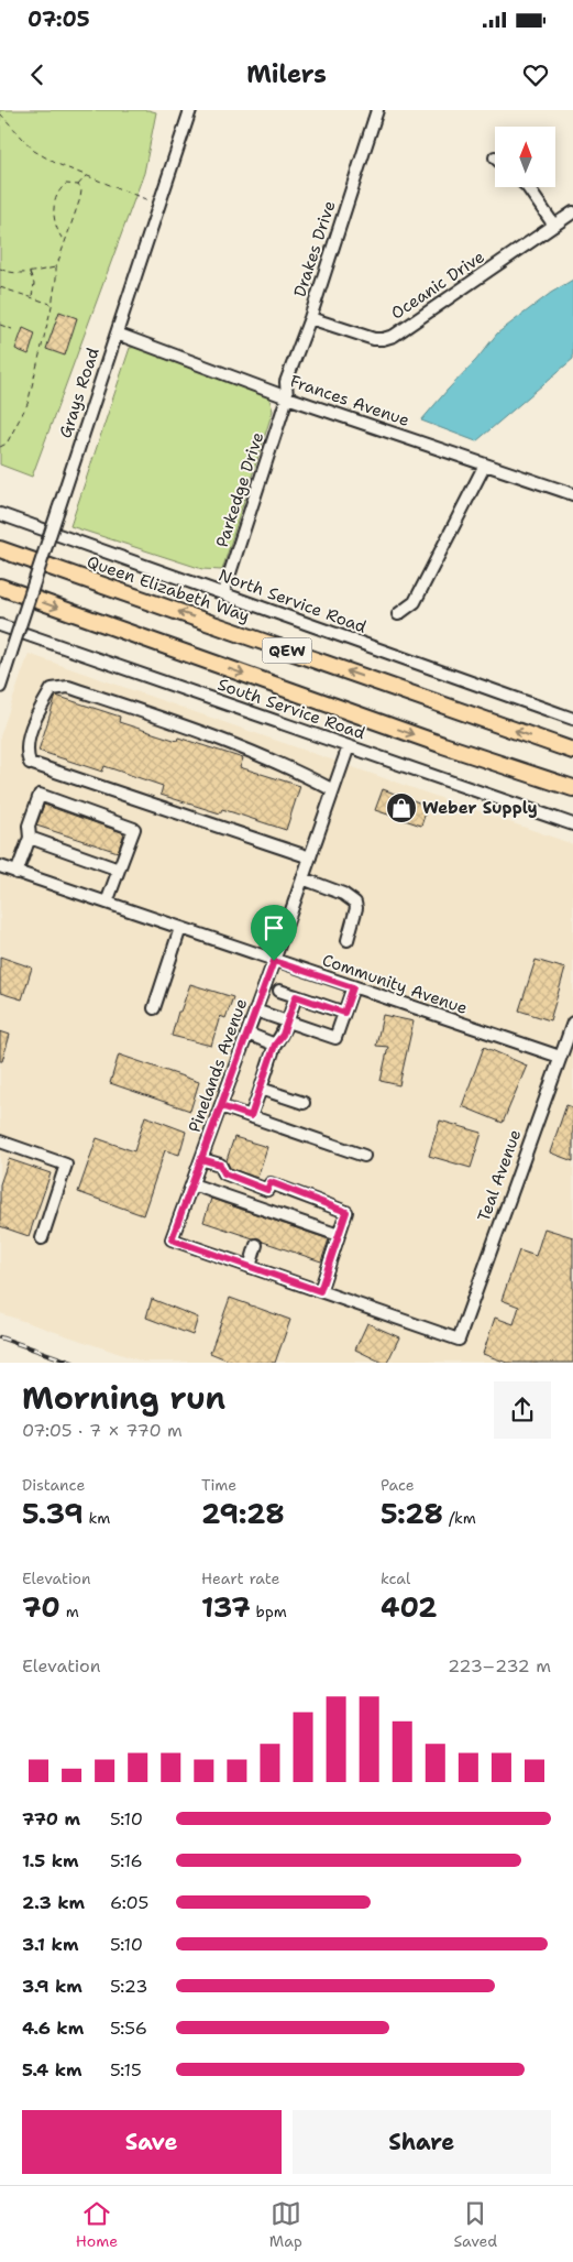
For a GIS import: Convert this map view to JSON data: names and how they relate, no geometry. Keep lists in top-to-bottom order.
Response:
{
  "streets": {
    "highway": ["Queen Elizabeth Way", "QEW"],
    "street": [
      "Drakes Drive",
      "Oceanic Drive",
      "Grays Road",
      "Frances Avenue",
      "Parkedge Drive",
      "North Service Road",
      "South Service Road",
      "Community Avenue",
      "Pinelands Avenue",
      "Teal Avenue"
    ]
  },
  "crossings": [
    ["Drakes Drive", "Oceanic Drive"],
    ["Drakes Drive", "Frances Avenue"],
    ["Drakes Drive", "Parkedge Drive"],
    ["Grays Road", "Frances Avenue"],
    ["Frances Avenue", "Parkedge Drive"],
    ["Parkedge Drive", "North Service Road"],
    ["South Service Road", "Pinelands Avenue"],
    ["Community Avenue", "Pinelands Avenue"],
    ["Community Avenue", "Teal Avenue"]
  ],
  "places": {
    "shop": ["Weber Supply"]
  },
  "north": "top",
  "page": {
    "status": "07:05",
    "header": "Milers",
    "heading": ["Morning run", "07:05 · 7 × 770 m"],
    "stats": [
      ["Distance", "5.39 km"],
      ["Time", "29:28"],
      ["Pace", "5:28 /km"],
      ["Elevation", "70 m"],
      ["Heart rate", "137 bpm"],
      ["kcal", "402"]
    ],
    "chart": ["Elevation", "223–232 m"],
    "list": [
      {
        "name": "770 m",
        "note": "5:10"
      },
      {
        "name": "1.5 km",
        "note": "5:16"
      },
      {
        "name": "2.3 km",
        "note": "6:05"
      },
      {
        "name": "3.1 km",
        "note": "5:10"
      },
      {
        "name": "3.9 km",
        "note": "5:23"
      },
      {
        "name": "4.6 km",
        "note": "5:56"
      },
      {
        "name": "5.4 km",
        "note": "5:15"
      }
    ],
    "buttons": ["Save", "Share"],
    "tabs": ["Home", "Map", "Saved"]
  }
}
